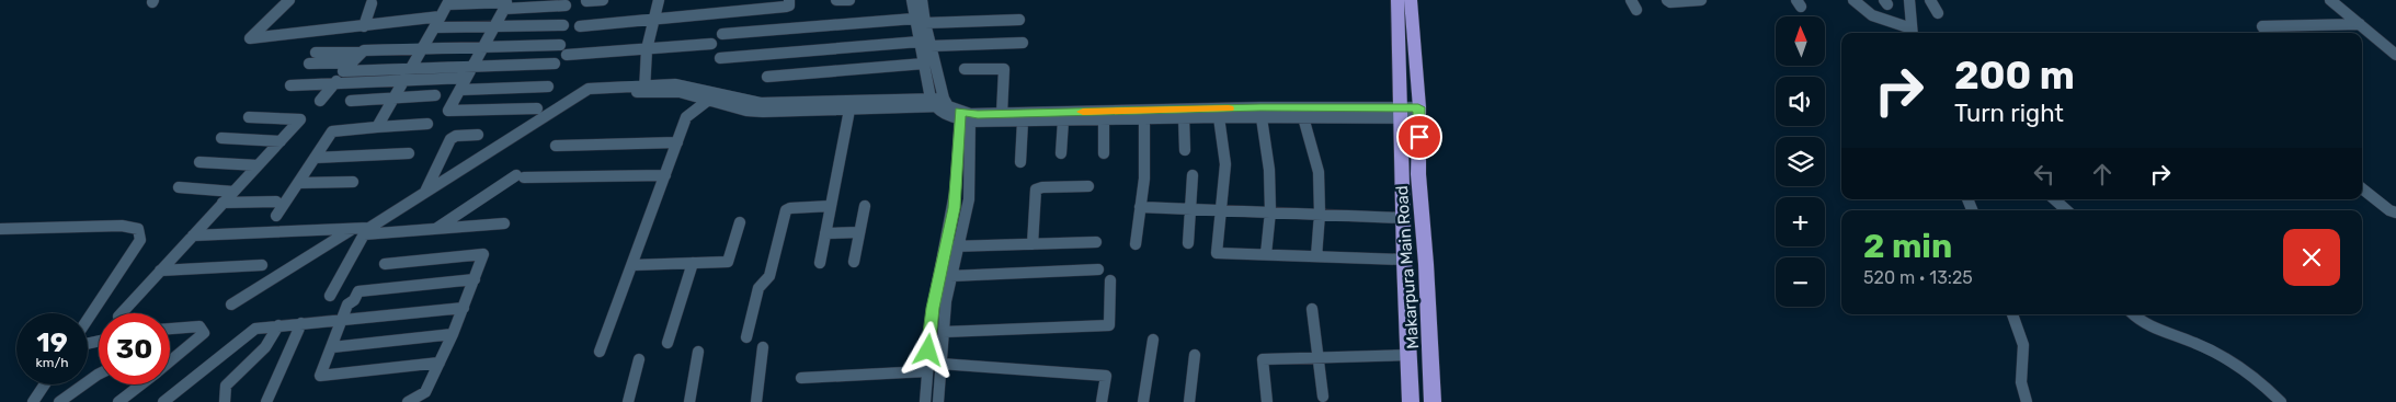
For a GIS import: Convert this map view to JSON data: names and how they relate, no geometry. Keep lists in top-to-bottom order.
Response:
{
  "streets": {
    "highway": ["Makarpura Main Road"]
  },
  "north": "top",
  "page": {
    "map_buttons": ["+", "−"],
    "turn": ["200 m", "Turn right"],
    "heading": ["2 min", "520 m · 13:25"],
    "speed": "19 km/h",
    "limit": "30"
  }
}
